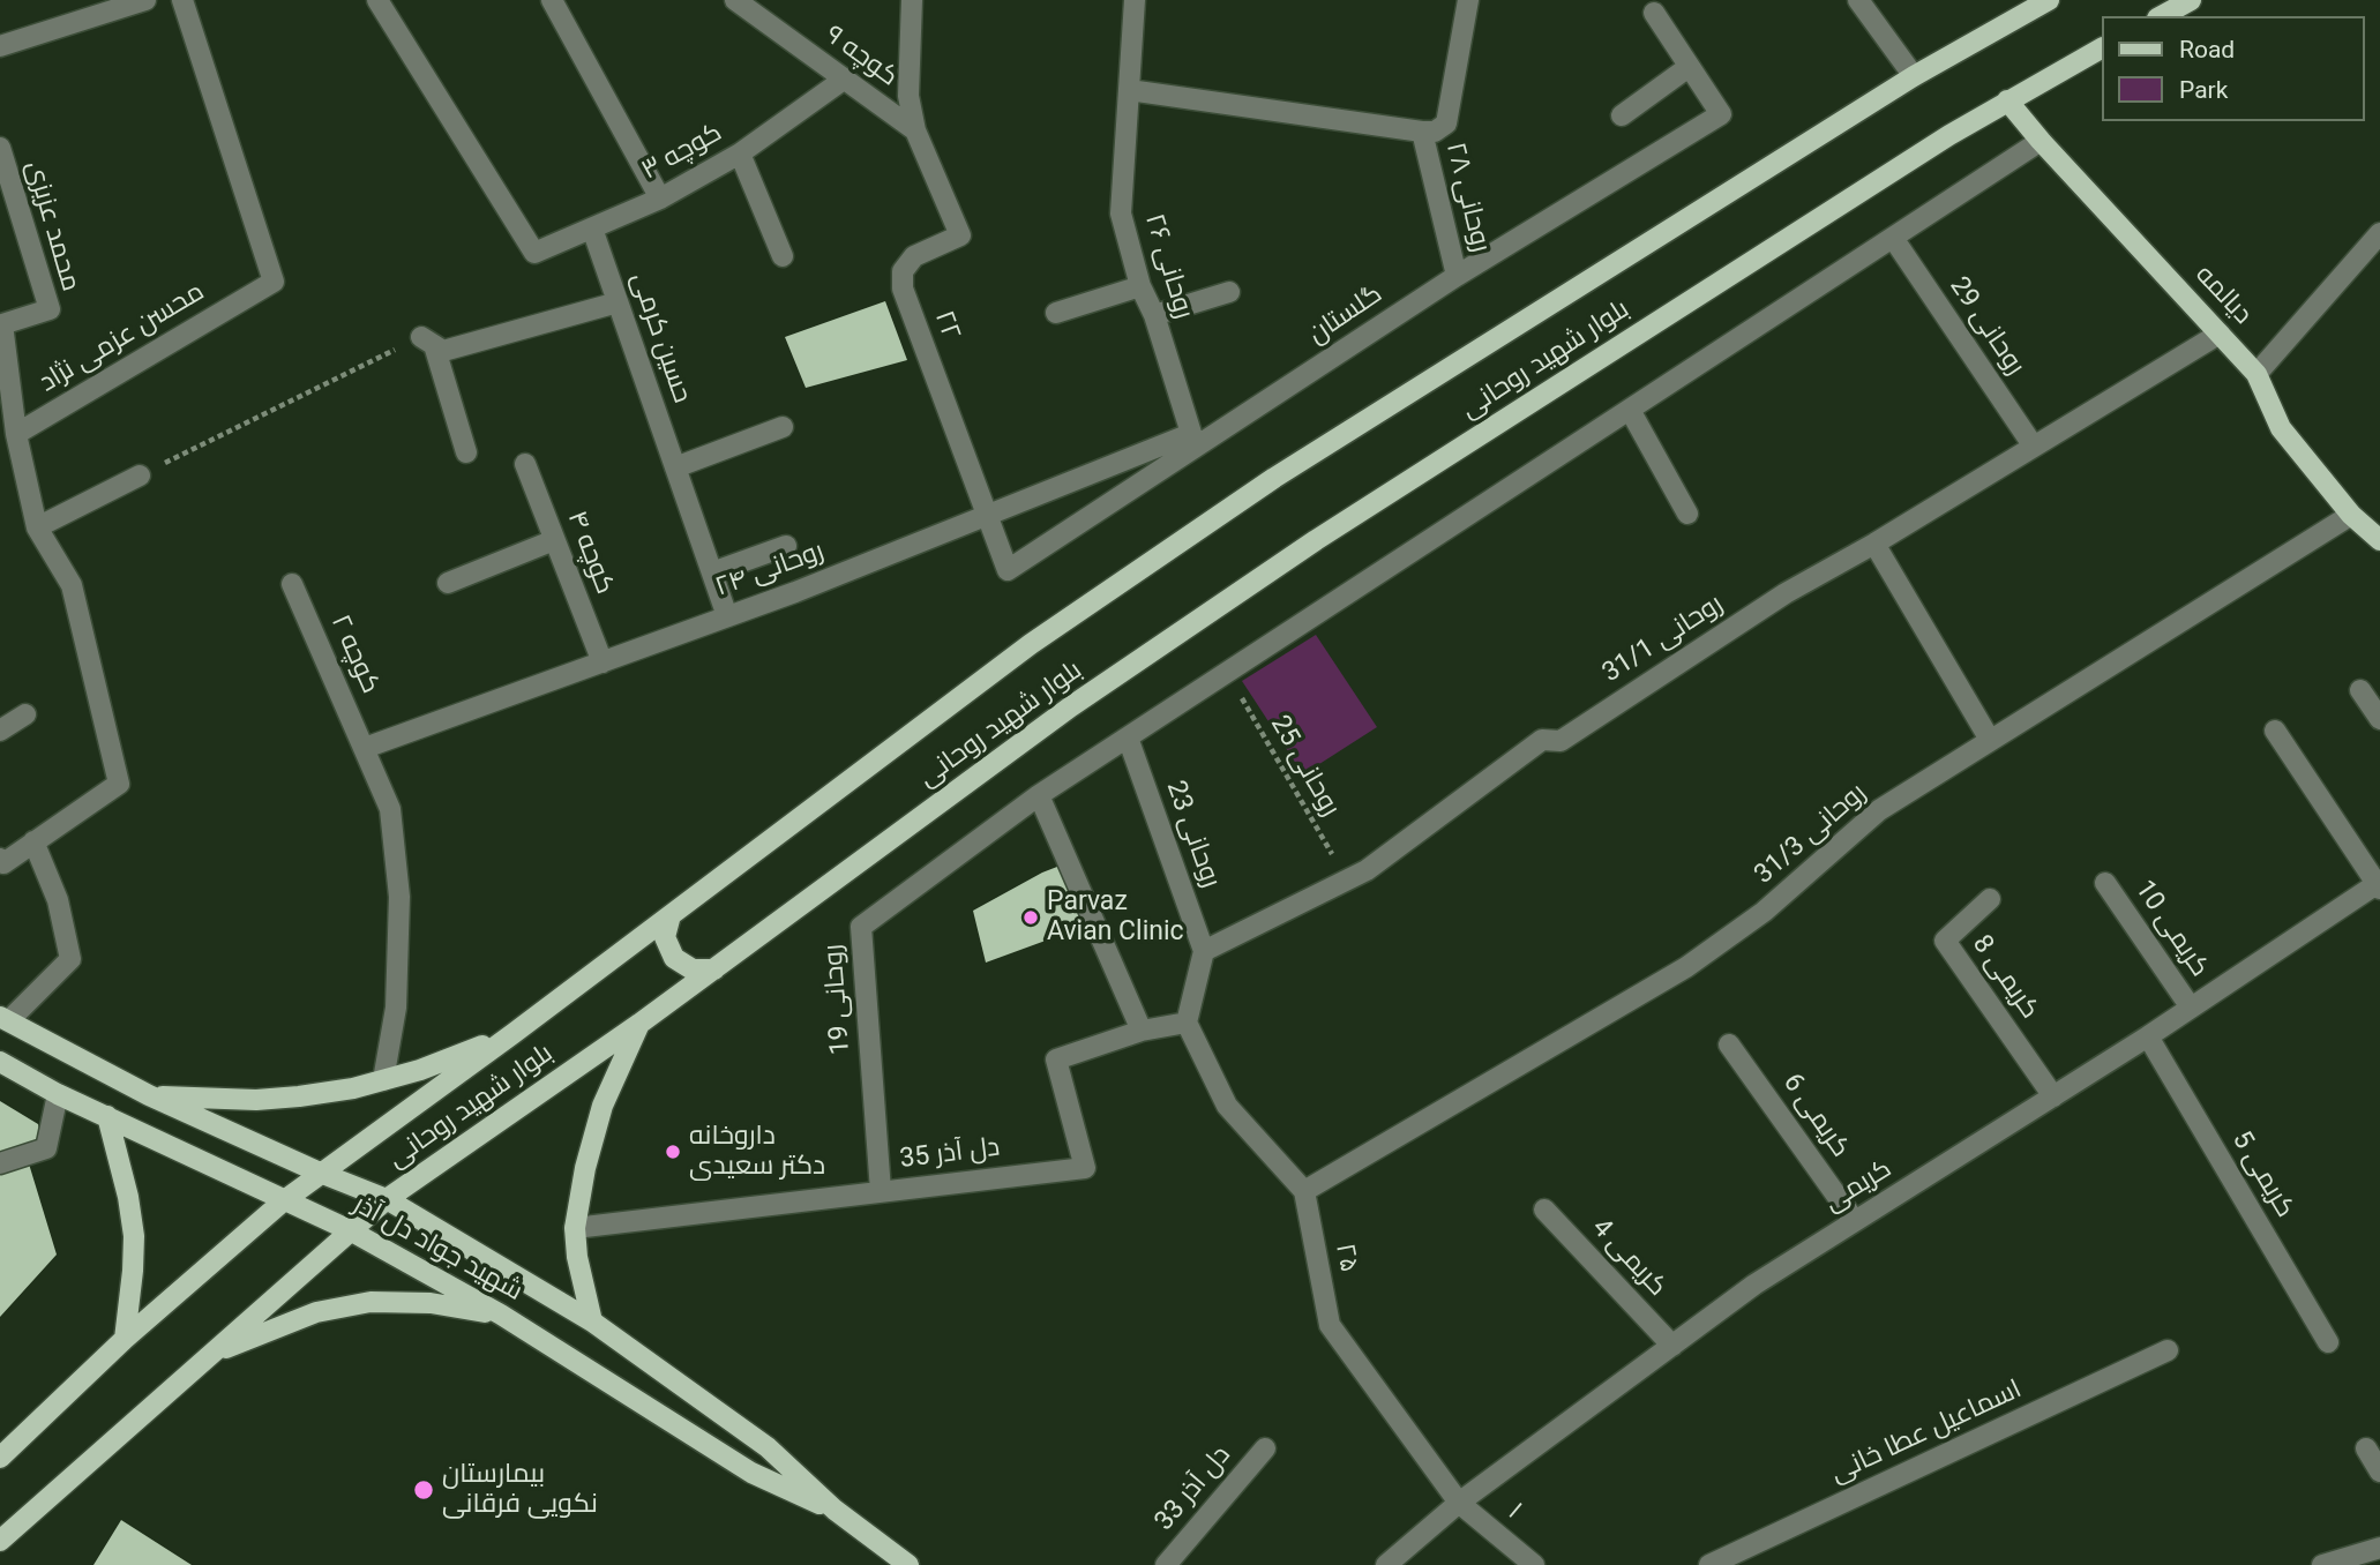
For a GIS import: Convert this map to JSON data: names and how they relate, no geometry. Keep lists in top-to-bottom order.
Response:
{
  "streets": {
    "main road": ["دیالمه", "بلوار شهید روحانی", "شهید جواد دل آذر"],
    "street": [
      "کوچه ۹",
      "کوچه ۳",
      "روحانی ۲۸",
      "محمد عزیزی",
      "روحانی ۲۶",
      "گلستان",
      "۲۲",
      "روحانی 29",
      "محسن عزمی نژاد",
      "حسین کرمی",
      "کوچه ۴",
      "روحانی ۲۴",
      "روحانی 31/1",
      "کوچه ۲",
      "روحانی 23",
      "روحانی 31/3",
      "کریمی 10",
      "کریمی 8",
      "روحانی 19",
      "کریمی 6",
      "دل آذر 35",
      "کریمی 5",
      "کریمی",
      "۲۵",
      "کریمی 4",
      "اسماعیل عطا خانی",
      "دل آذر 33",
      "۱"
    ],
    "path": ["روحانی 25"]
  },
  "crossings": [
    ["کوچه ۹", "کوچه ۳"],
    ["کوچه ۹", "۲۲"],
    ["کوچه ۳", "حسین کرمی"],
    ["روحانی ۲۸", "گلستان"],
    ["محمد عزیزی", "محسن عزمی نژاد"],
    ["روحانی ۲۶", "گلستان"],
    ["روحانی ۲۶", "روحانی ۲۴"],
    ["دیالمه", "بلوار شهید روحانی"],
    ["دیالمه", "روحانی 31/1"],
    ["دیالمه", "روحانی 31/3"],
    ["گلستان", "۲۲"],
    ["گلستان", "روحانی ۲۴"],
    ["۲۲", "روحانی ۲۴"],
    ["روحانی 29", "روحانی 31/1"],
    ["حسین کرمی", "روحانی ۲۴"],
    ["بلوار شهید روحانی", "شهید جواد دل آذر"],
    ["کوچه ۴", "روحانی ۲۴"],
    ["روحانی ۲۴", "کوچه ۲"],
    ["روحانی 31/1", "روحانی 25"],
    ["روحانی 31/1", "روحانی 23"],
    ["روحانی 31/3", "۲۵"],
    ["کریمی 10", "کریمی"],
    ["کریمی 8", "کریمی"],
    ["روحانی 19", "دل آذر 35"],
    ["کریمی 6", "کریمی"],
    ["کریمی 5", "کریمی"],
    ["کریمی", "۲۵"],
    ["کریمی", "کریمی 4"],
    ["کریمی", "۱"],
    ["۲۵", "۱"]
  ],
  "places": ["Parvaz Avian Clinic", "داروخانه دکتر سعیدی", "بیمارستان نکویی فرقانی"],
  "legend": ["Road", "Park"]
}
